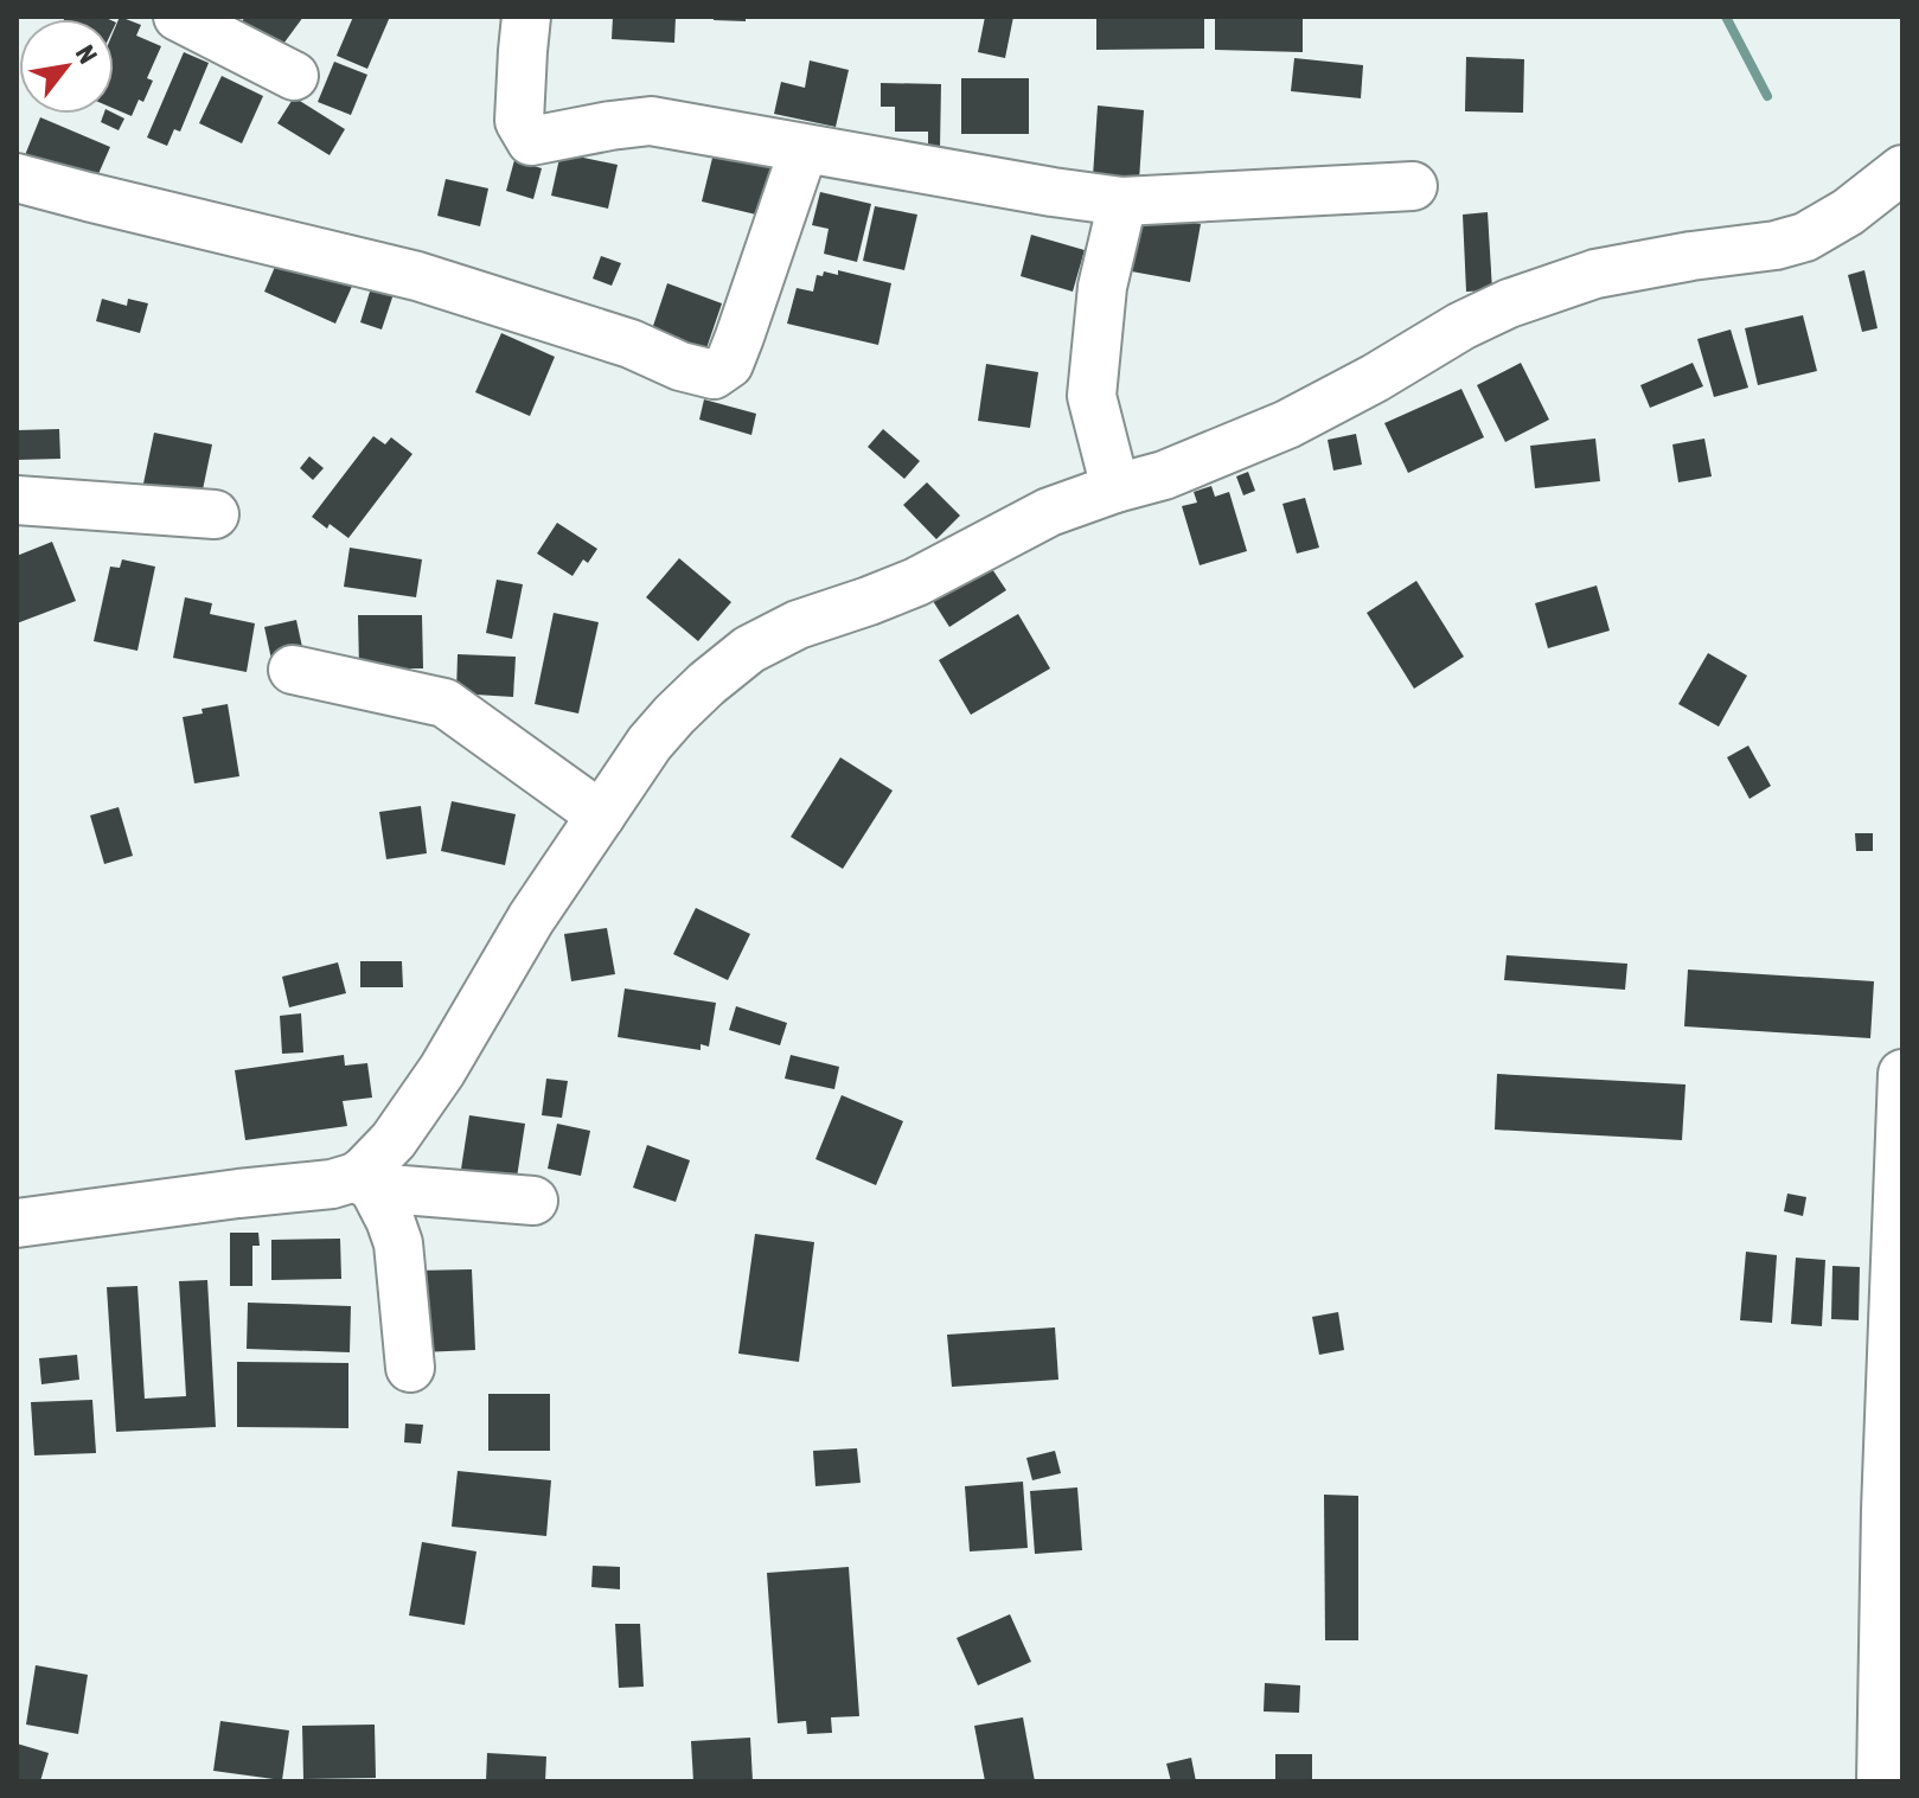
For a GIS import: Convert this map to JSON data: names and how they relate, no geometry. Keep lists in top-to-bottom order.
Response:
{
  "north": "top right"
}
